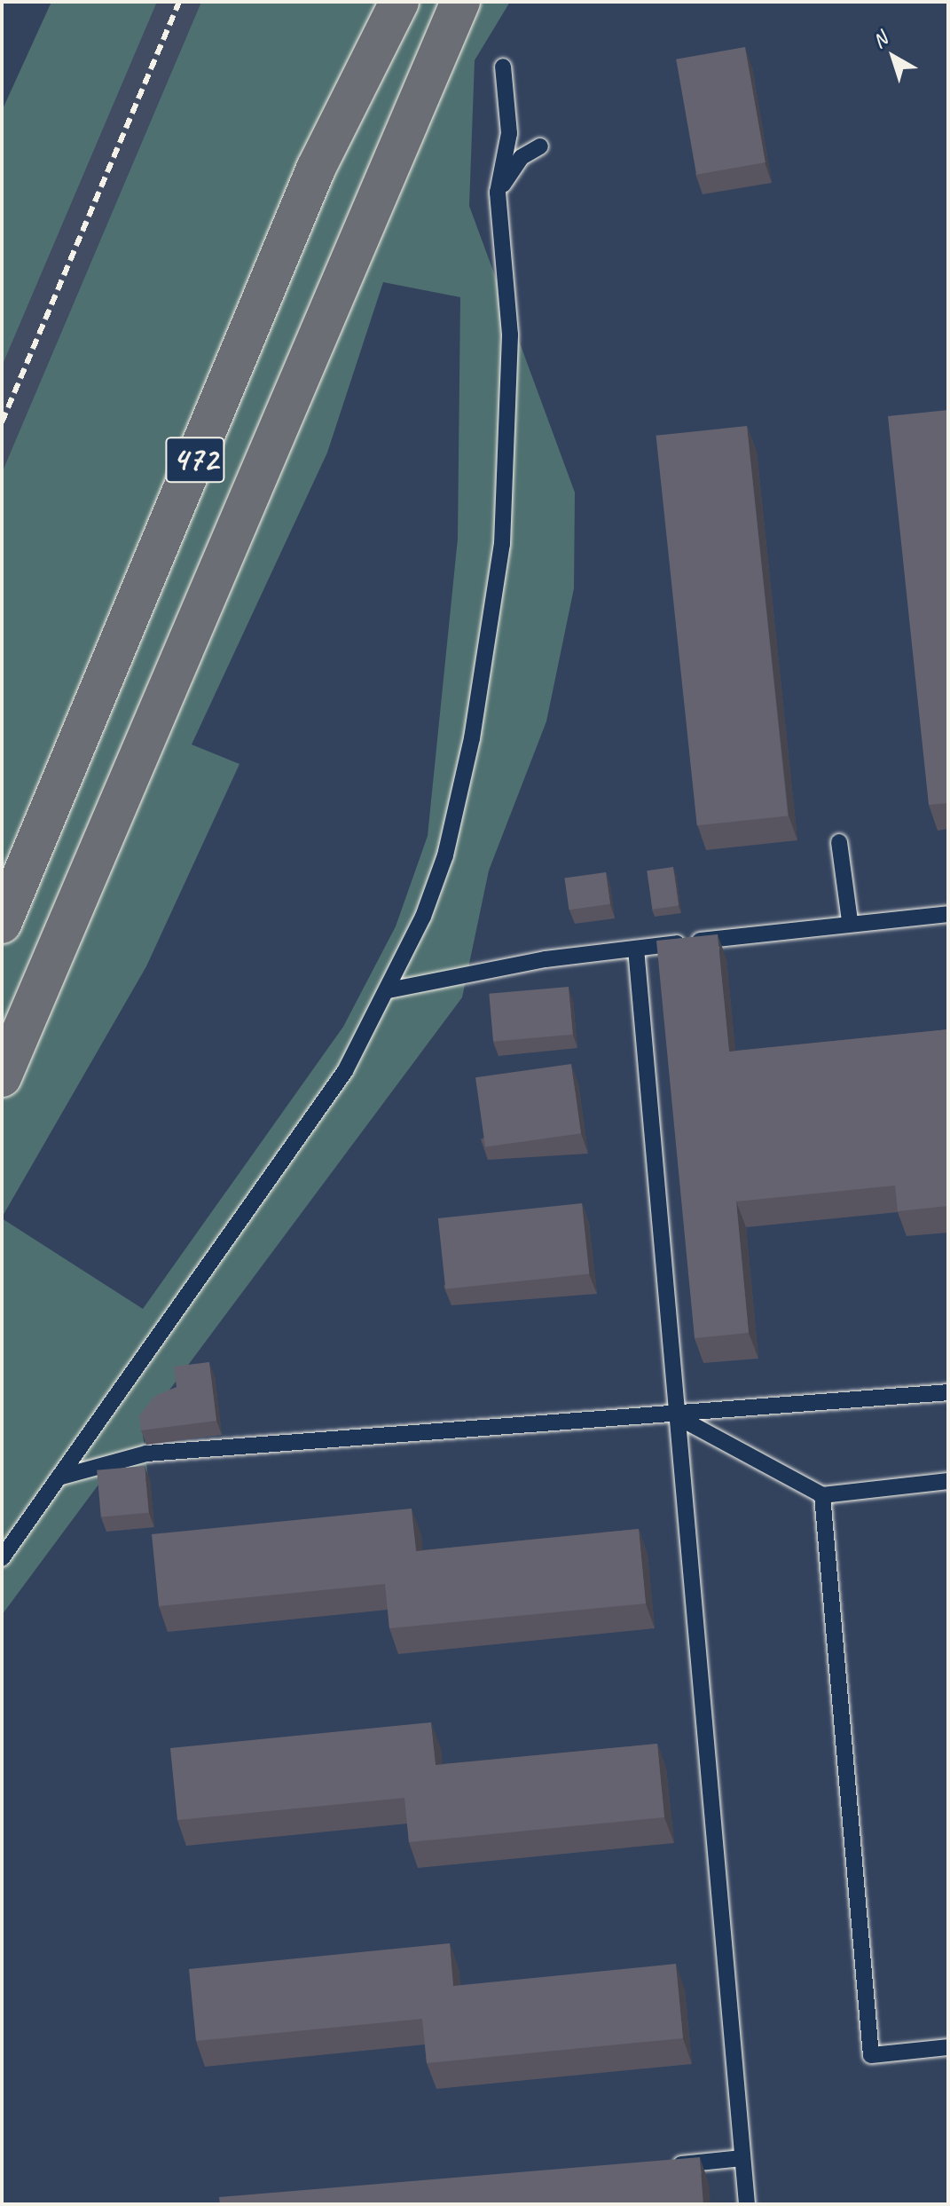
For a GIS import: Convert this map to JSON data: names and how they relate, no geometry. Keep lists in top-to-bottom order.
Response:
{
  "streets": {
    "main road": ["472"]
  },
  "north": "top left"
}
